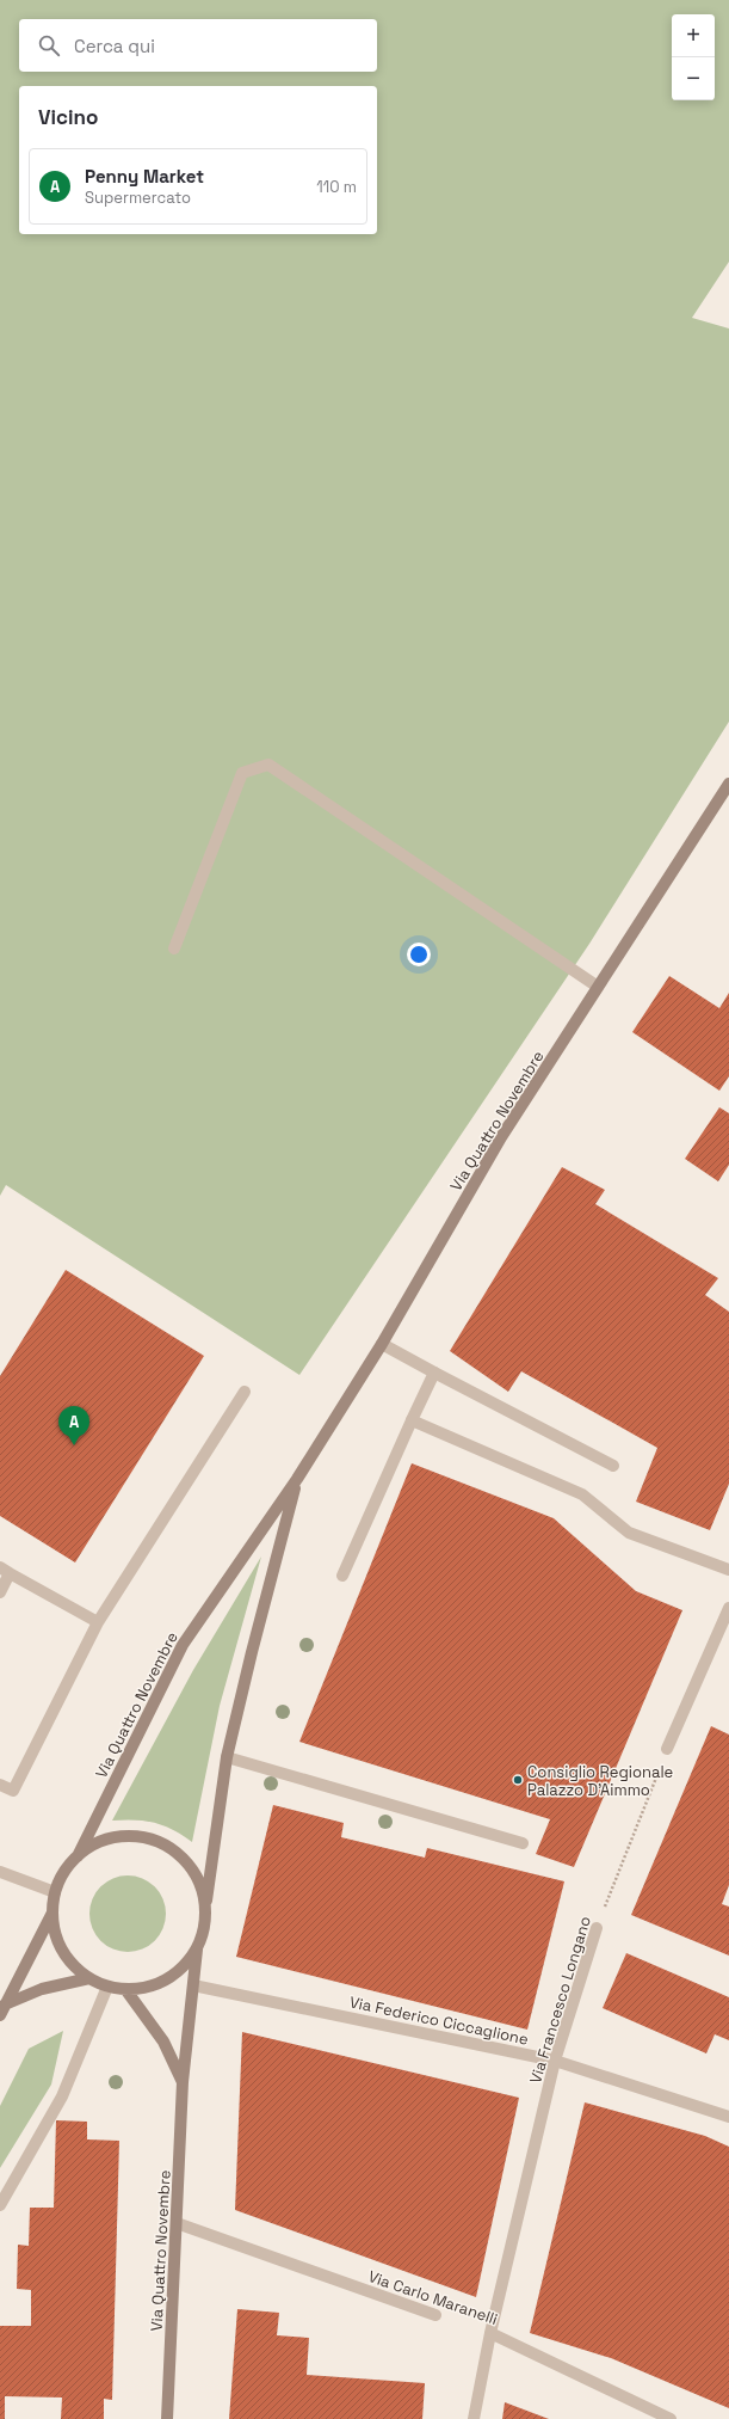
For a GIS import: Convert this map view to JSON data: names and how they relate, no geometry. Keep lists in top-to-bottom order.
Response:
{
  "streets": {
    "main road": ["Via Quattro Novembre"],
    "street": ["Via Francesco Longano", "Via Federico Ciccaglione", "Via Carlo Maranelli"]
  },
  "crossings": [
    ["Via Quattro Novembre", "Via Federico Ciccaglione"],
    ["Via Quattro Novembre", "Via Carlo Maranelli"],
    ["Via Francesco Longano", "Via Federico Ciccaglione"],
    ["Via Francesco Longano", "Via Carlo Maranelli"]
  ],
  "places": ["Consiglio Regionale Palazzo D'Aimmo"],
  "page": {
    "map_buttons": ["+", "−"],
    "search": "Cerca qui",
    "heading": "Vicino",
    "list": [
      {
        "mark": "A",
        "name": "Penny Market",
        "note": "Supermercato",
        "value": "110 m"
      }
    ],
    "pins": "A"
  }
}
